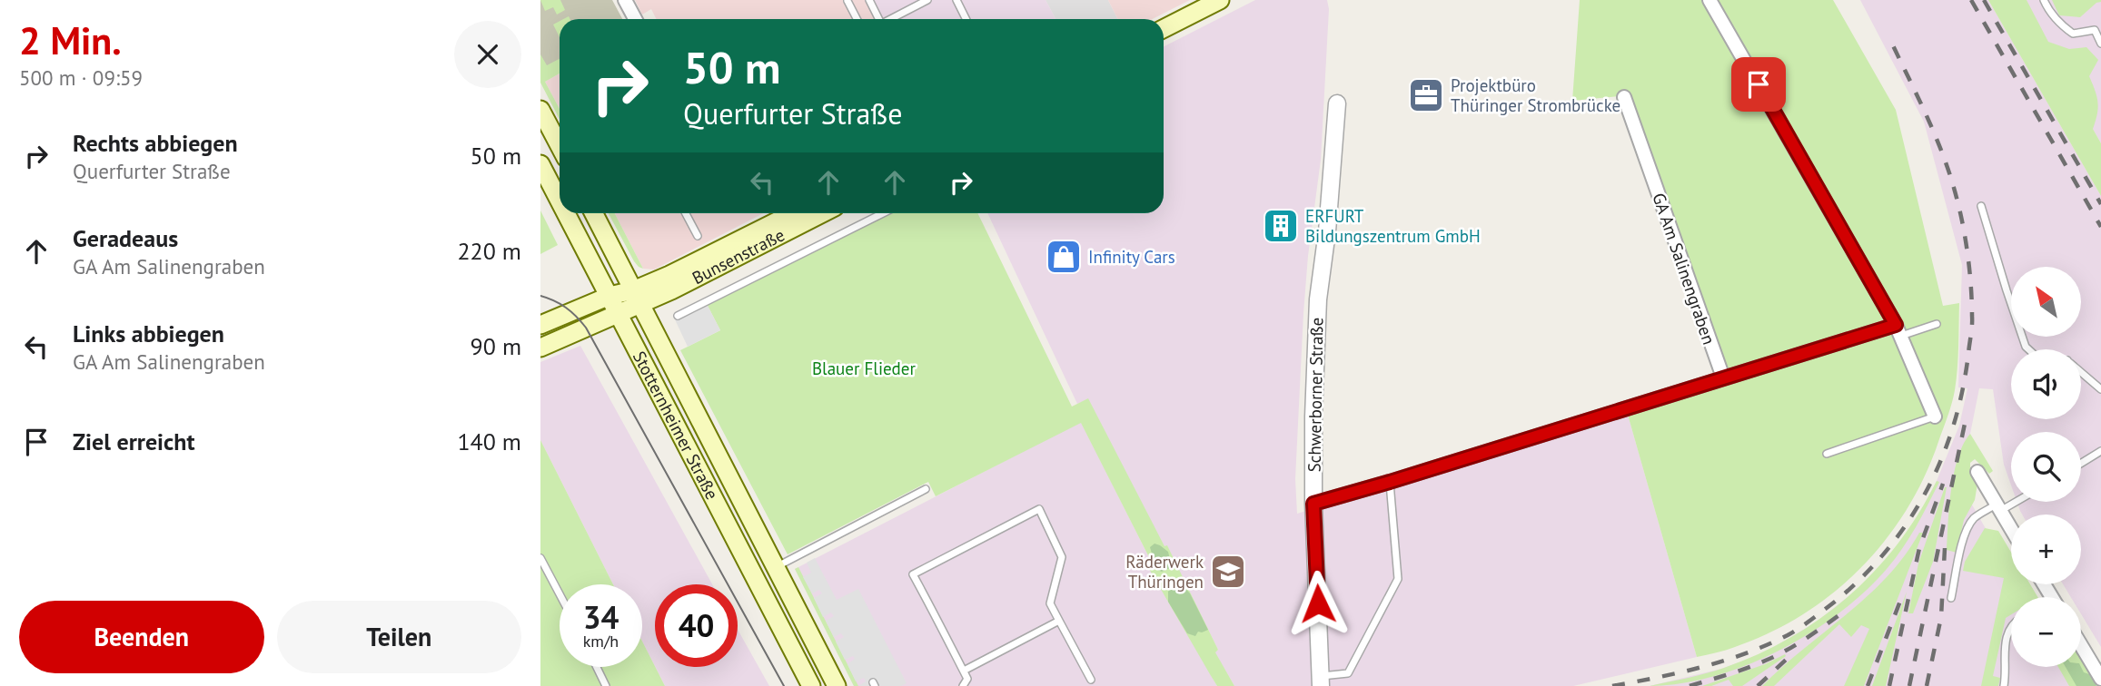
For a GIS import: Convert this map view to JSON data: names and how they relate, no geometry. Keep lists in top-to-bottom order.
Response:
{
  "streets": {
    "main road": ["Bunsenstraße", "Stotternheimer Straße"],
    "street": ["GA Am Salinengraben", "Schwerborner Straße"]
  },
  "crossings": [
    ["Bunsenstraße", "Stotternheimer Straße"]
  ],
  "parks": ["Blauer Flieder"],
  "places": {
    "office": ["Projektbüro Thüringer Strombrücke"],
    "building": ["ERFURT Bildungszentrum GmbH"],
    "shop": ["Infinity Cars"],
    "school or university": ["Räderwerk Thüringen"]
  },
  "north": "top left",
  "page": {
    "heading": ["2 Min.", "500 m · 09:59"],
    "turn": ["50 m", "Querfurter Straße"],
    "list": [
      {
        "name": "Rechts abbiegen",
        "note": "Querfurter Straße",
        "value": "50 m"
      },
      {
        "name": "Geradeaus",
        "note": "GA Am Salinengraben",
        "value": "220 m"
      },
      {
        "name": "Links abbiegen",
        "note": "GA Am Salinengraben",
        "value": "90 m"
      },
      {
        "name": "Ziel erreicht",
        "value": "140 m"
      }
    ],
    "map_buttons": ["+", "−"],
    "speed": "34 km/h",
    "limit": "40",
    "buttons": ["Beenden", "Teilen"]
  }
}
